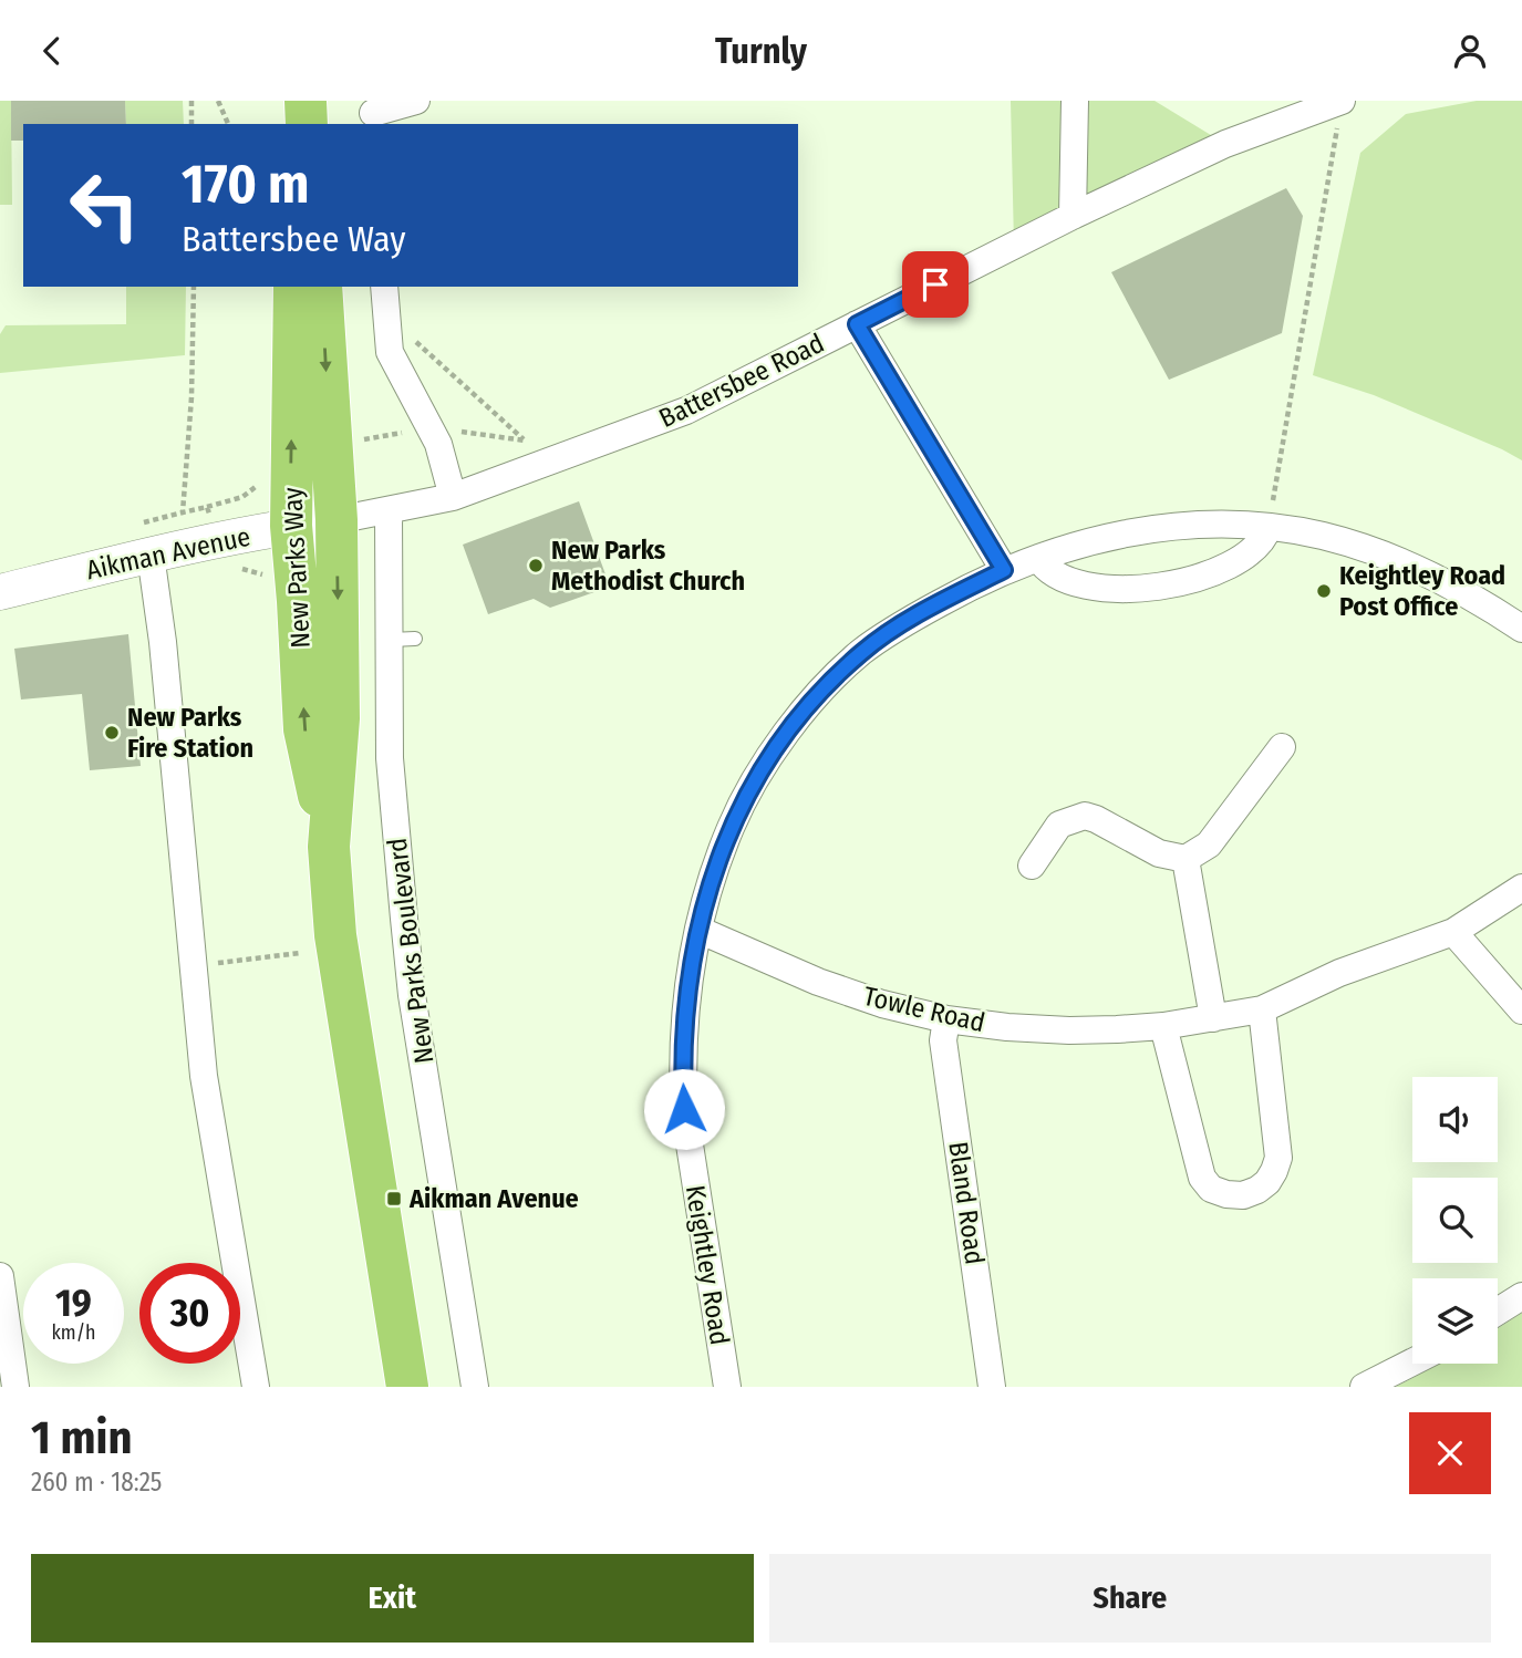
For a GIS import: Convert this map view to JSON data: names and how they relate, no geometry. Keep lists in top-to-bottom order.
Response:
{
  "streets": {
    "highway": ["New Parks Way"],
    "street": [
      "Battersbee Road",
      "Aikman Avenue",
      "New Parks Boulevard",
      "Towle Road",
      "Bland Road",
      "Keightley Road"
    ]
  },
  "crossings": [
    ["Battersbee Road", "Aikman Avenue"],
    ["Battersbee Road", "New Parks Way"],
    ["Battersbee Road", "New Parks Boulevard"],
    ["Aikman Avenue", "New Parks Way"],
    ["Towle Road", "Bland Road"],
    ["Towle Road", "Keightley Road"]
  ],
  "places": {
    "other": ["New Parks Methodist Church", "Keightley Road Post Office", "New Parks Fire Station"],
    "transit": ["Aikman Avenue"]
  },
  "page": {
    "header": "Turnly",
    "turn": ["170 m", "Battersbee Way"],
    "speed": "19 km/h",
    "limit": "30",
    "heading": ["1 min", "260 m · 18:25"],
    "buttons": ["Exit", "Share"]
  }
}
